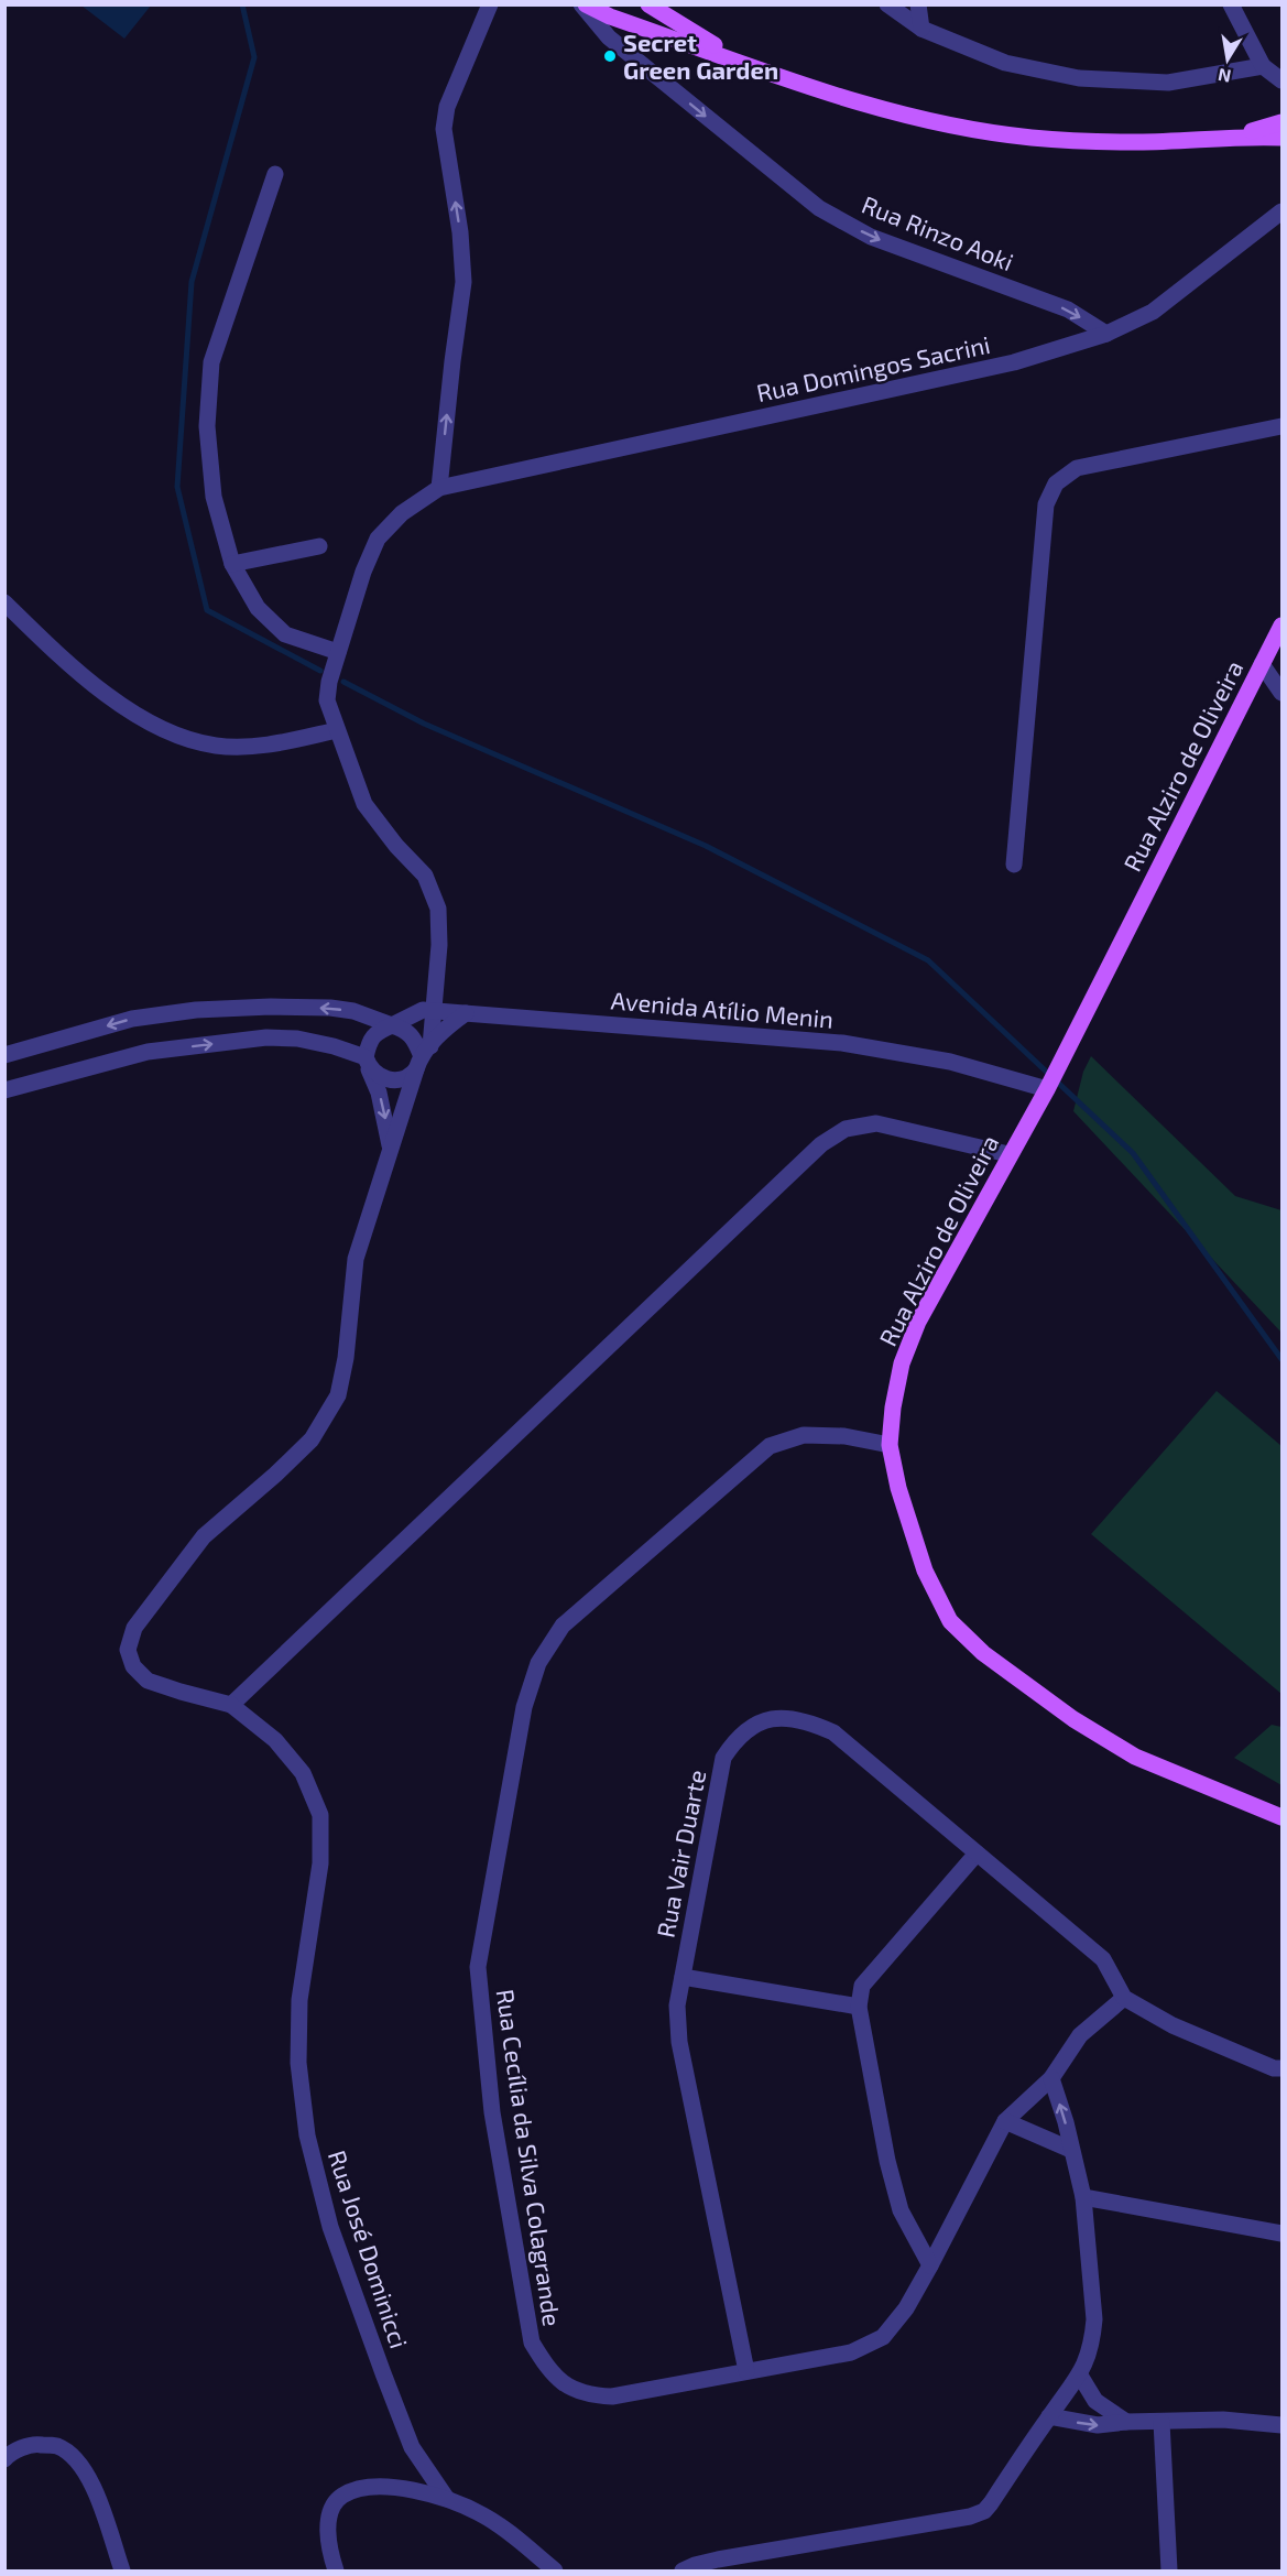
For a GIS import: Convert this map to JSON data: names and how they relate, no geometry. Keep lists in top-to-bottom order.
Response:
{
  "streets": {
    "main road": ["Rua Alziro de Oliveira"],
    "street": [
      "Rua Rinzo Aoki",
      "Rua Domingos Sacrini",
      "Avenida Atílio Menin",
      "Rua Vair Duarte",
      "Rua Cecília da Silva Colagrande",
      "Rua José Dominicci"
    ]
  },
  "crossings": [
    ["Rua Rinzo Aoki", "Rua Domingos Sacrini"],
    ["Rua Alziro de Oliveira", "Avenida Atílio Menin"],
    ["Rua Alziro de Oliveira", "Rua Cecília da Silva Colagrande"],
    ["Rua Vair Duarte", "Rua Cecília da Silva Colagrande"]
  ],
  "one_way": ["Rua Rinzo Aoki"],
  "places": ["Secret Green Garden"],
  "north": "bottom"
}
